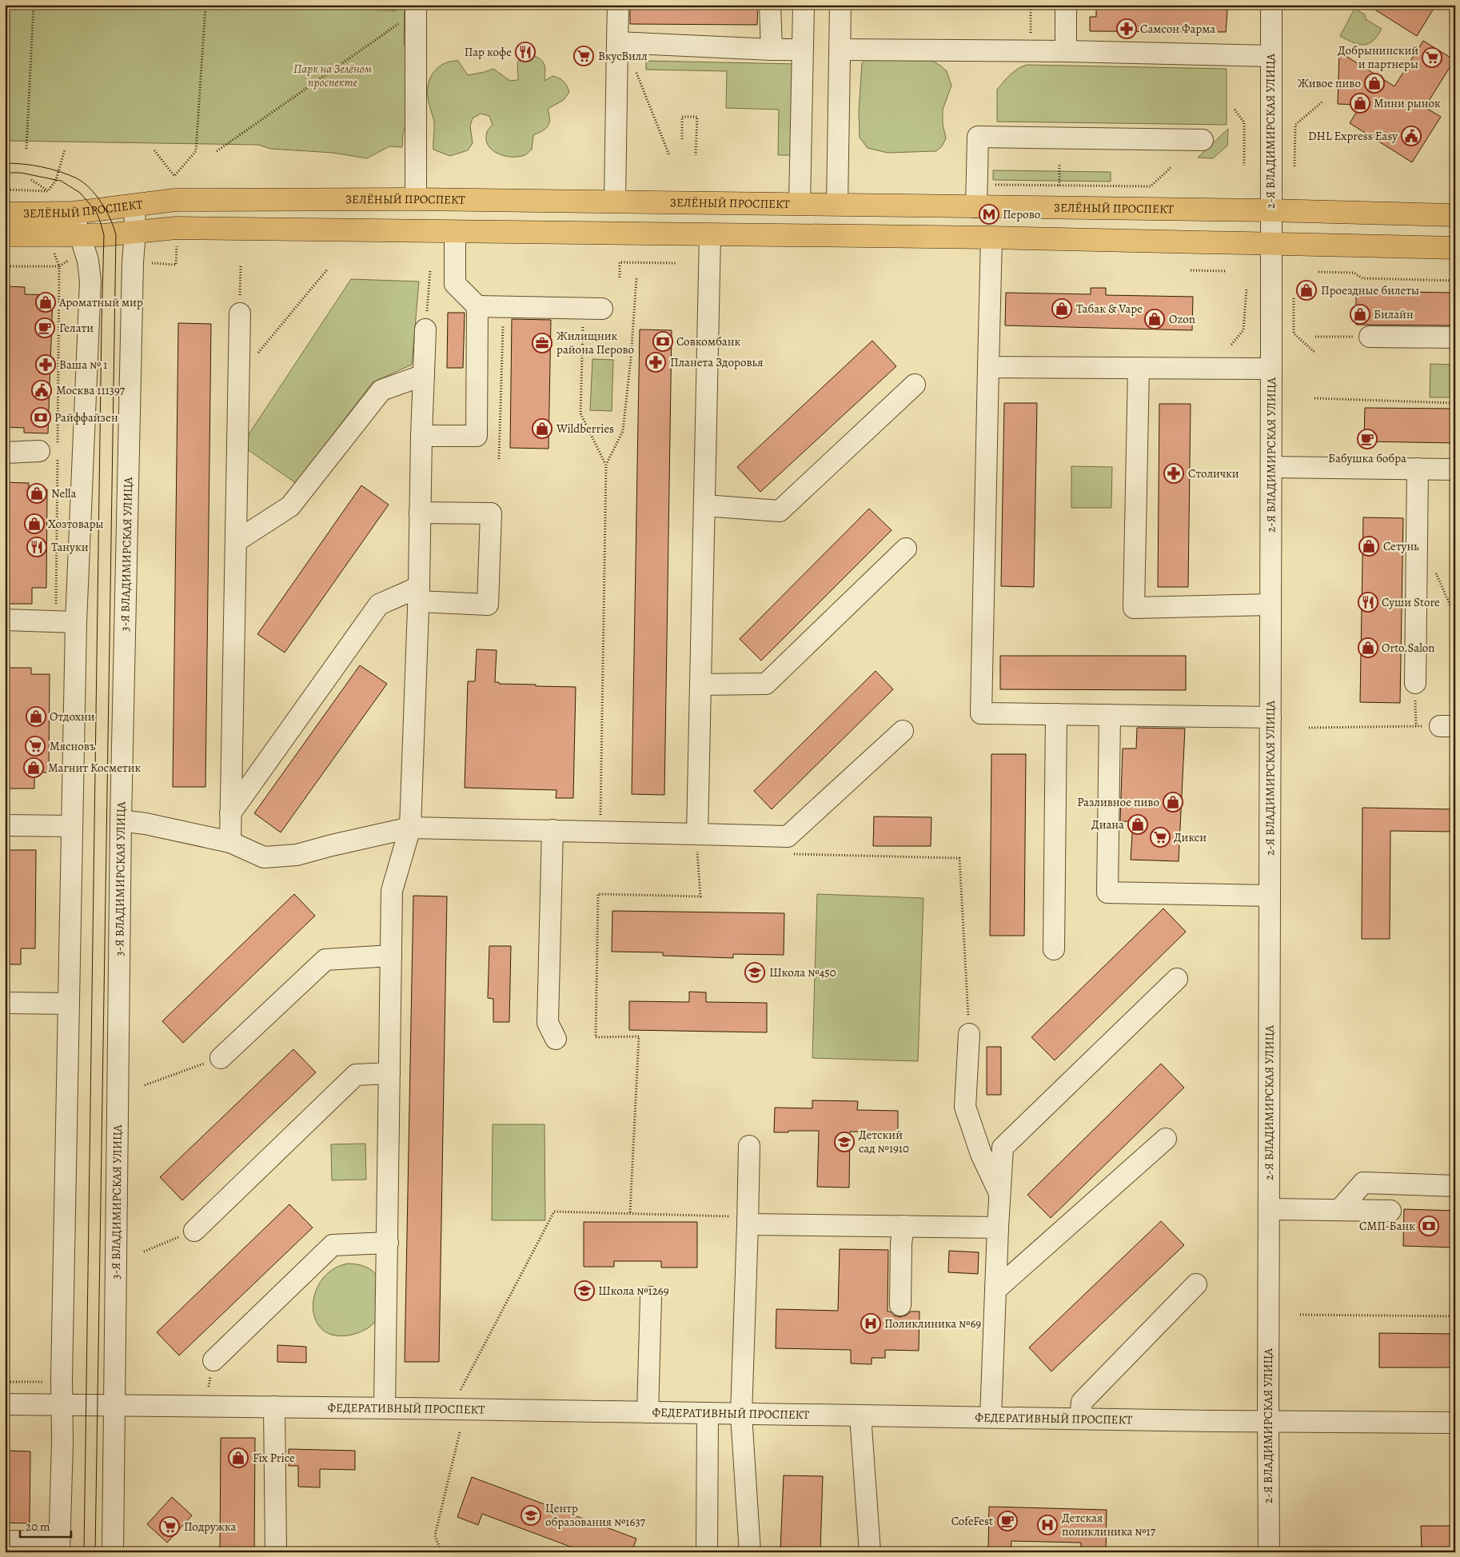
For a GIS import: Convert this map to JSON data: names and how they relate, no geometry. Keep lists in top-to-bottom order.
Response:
{
  "streets": {
    "main road": ["ЗЕЛЁНЫЙ ПРОСПЕКТ"],
    "street": ["2-Я ВЛАДИМИРСКАЯ УЛИЦА", "3-Я ВЛАДИМИРСКАЯ УЛИЦА", "ФЕДЕРАТИВНЫЙ ПРОСПЕКТ"]
  },
  "crossings": [
    ["2-Я ВЛАДИМИРСКАЯ УЛИЦА", "ЗЕЛЁНЫЙ ПРОСПЕКТ"],
    ["2-Я ВЛАДИМИРСКАЯ УЛИЦА", "ФЕДЕРАТИВНЫЙ ПРОСПЕКТ"],
    ["ЗЕЛЁНЫЙ ПРОСПЕКТ", "3-Я ВЛАДИМИРСКАЯ УЛИЦА"],
    ["3-Я ВЛАДИМИРСКАЯ УЛИЦА", "ФЕДЕРАТИВНЫЙ ПРОСПЕКТ"]
  ],
  "parks": ["Парк на Зелёном проспекте"],
  "places": {
    "pharmacy": [
      "Самсон Фарма",
      "Планета Здоровья",
      "Ваша № 1",
      "Столички"
    ],
    "restaurant": ["Пар кофе", "Тануки", "Суши Store"],
    "supermarket": [
      "ВкусВилл",
      "Добрынинский и партнеры",
      "Мясновъ",
      "Дикси",
      "Подружка"
    ],
    "shop": [
      "Живое пиво",
      "Мини рынок",
      "Проездные билеты",
      "Ароматный мир",
      "Табак & Vape",
      "Билайн",
      "Ozon",
      "Wildberries",
      "Nella",
      "Хозтовары",
      "Сетунь",
      "Orto.Salon",
      "Отдохни",
      "Магнит Косметик",
      "Разливное пиво",
      "Диана",
      "Fix Price"
    ],
    "public building": ["DHL Express Easy", "Москва 111397"],
    "metro station": ["Перово"],
    "cafe": ["Гелати", "Бабушка бобра", "CofeFest"],
    "bank": ["Совкомбанк", "Райффайзен", "СМП-Банк"],
    "office": ["Жилищник района Перово"],
    "school or university": [
      "Школа №450",
      "Детский сад №1910",
      "Школа №1269",
      "Центр образования №1637"
    ],
    "hospital": ["Поликлиника №69", "Детская поликлиника №17"]
  },
  "scale_bar": "20 m"
}
